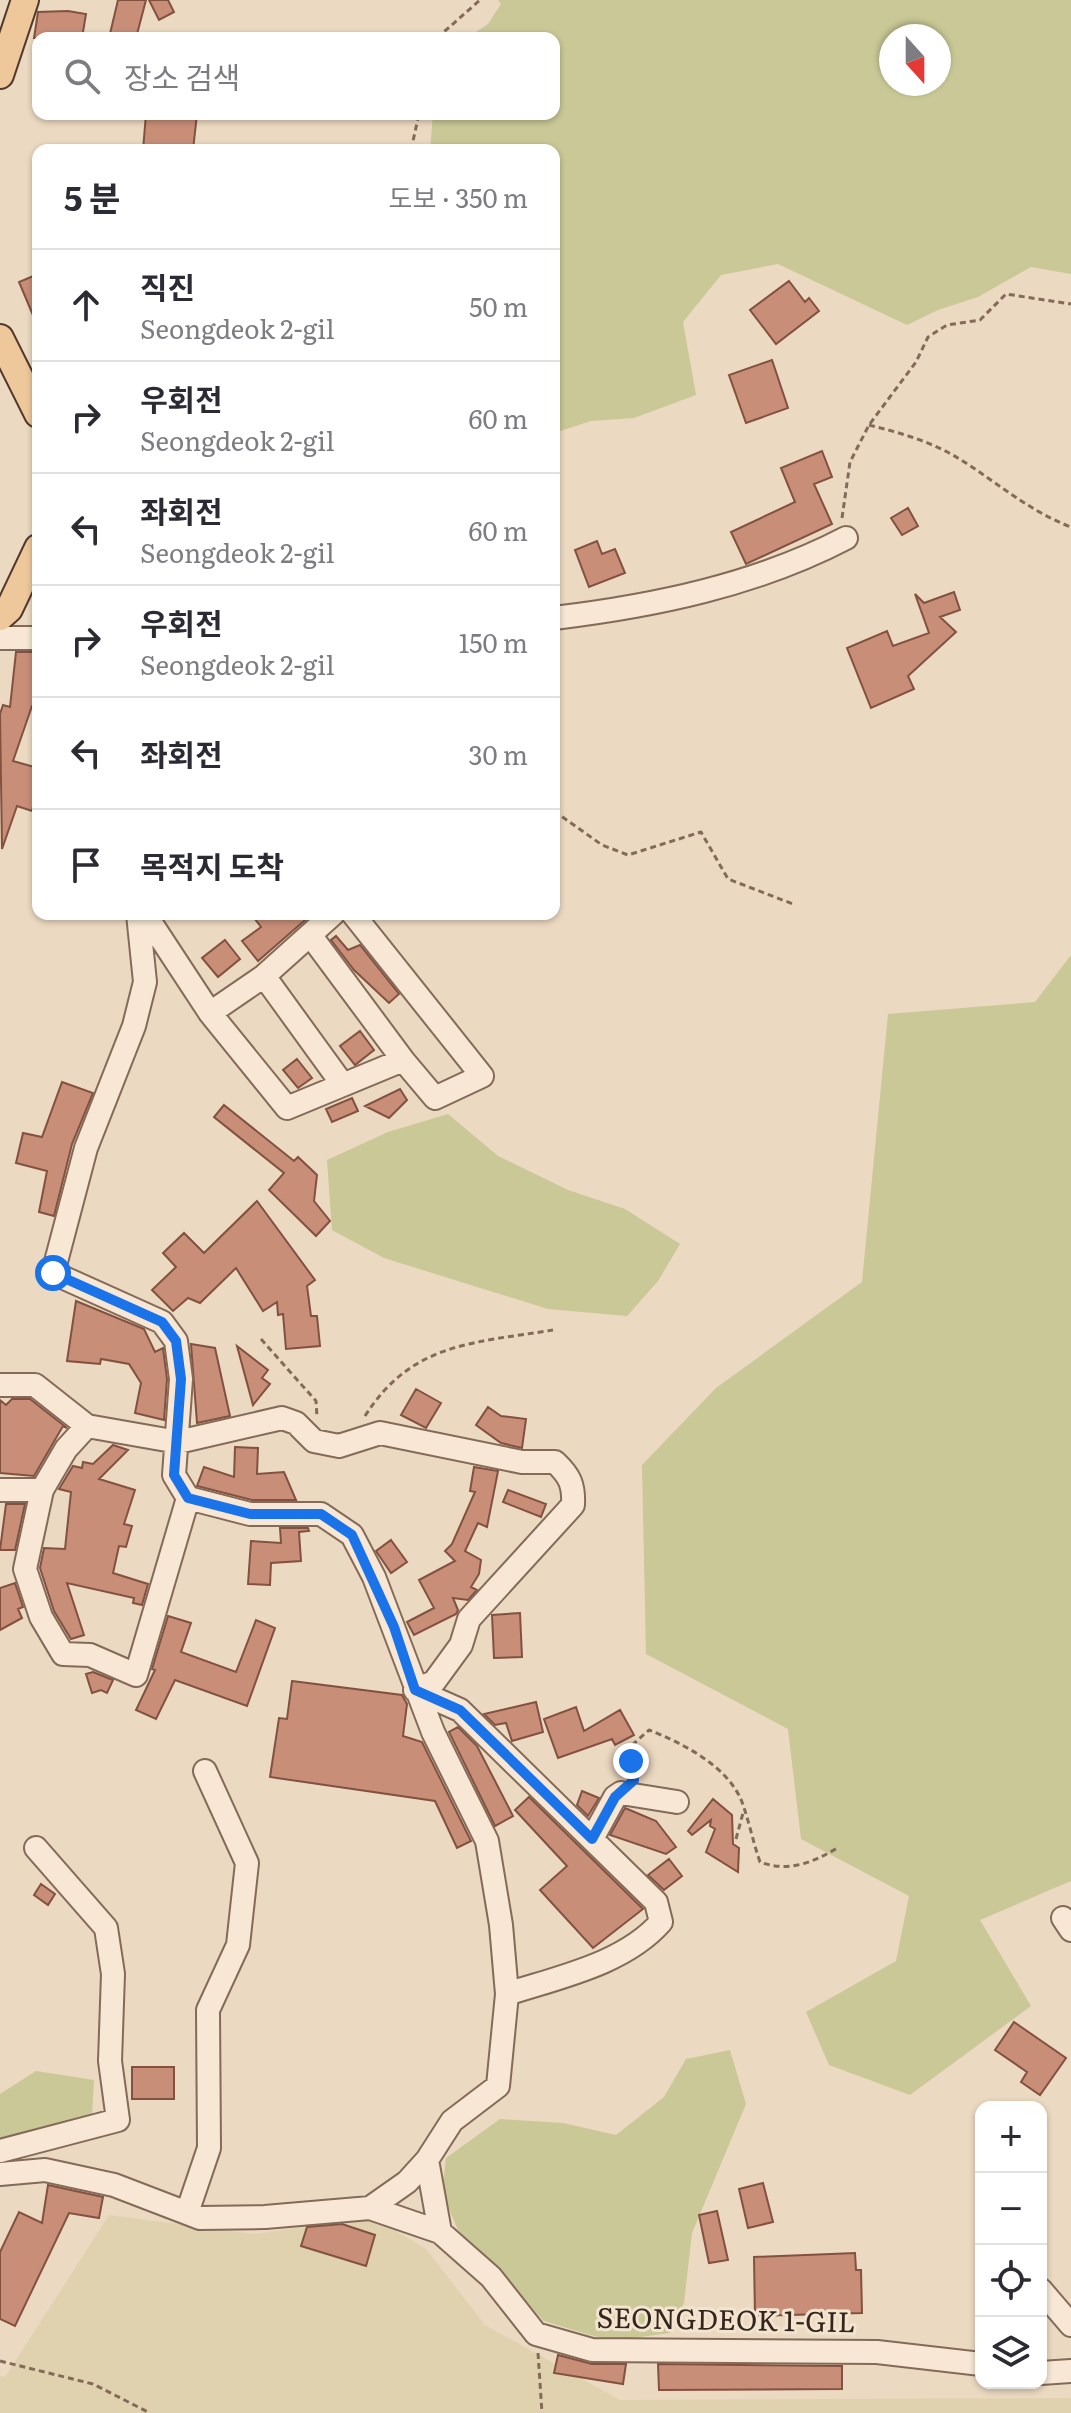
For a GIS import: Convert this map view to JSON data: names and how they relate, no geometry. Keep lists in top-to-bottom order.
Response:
{
  "streets": {
    "street": ["SEONGDEOK 1-GIL"]
  },
  "north": "bottom",
  "page": {
    "search": "장소 검색",
    "heading": ["5 분", "도보 · 350 m"],
    "list": [
      ["직진", "Seongdeok 2-gil", "50 m"],
      ["우회전", "Seongdeok 2-gil", "60 m"],
      ["좌회전", "Seongdeok 2-gil", "60 m"],
      ["우회전", "Seongdeok 2-gil", "150 m"],
      ["좌회전", "30 m"],
      "목적지 도착"
    ],
    "map_buttons": ["+", "−"]
  }
}
